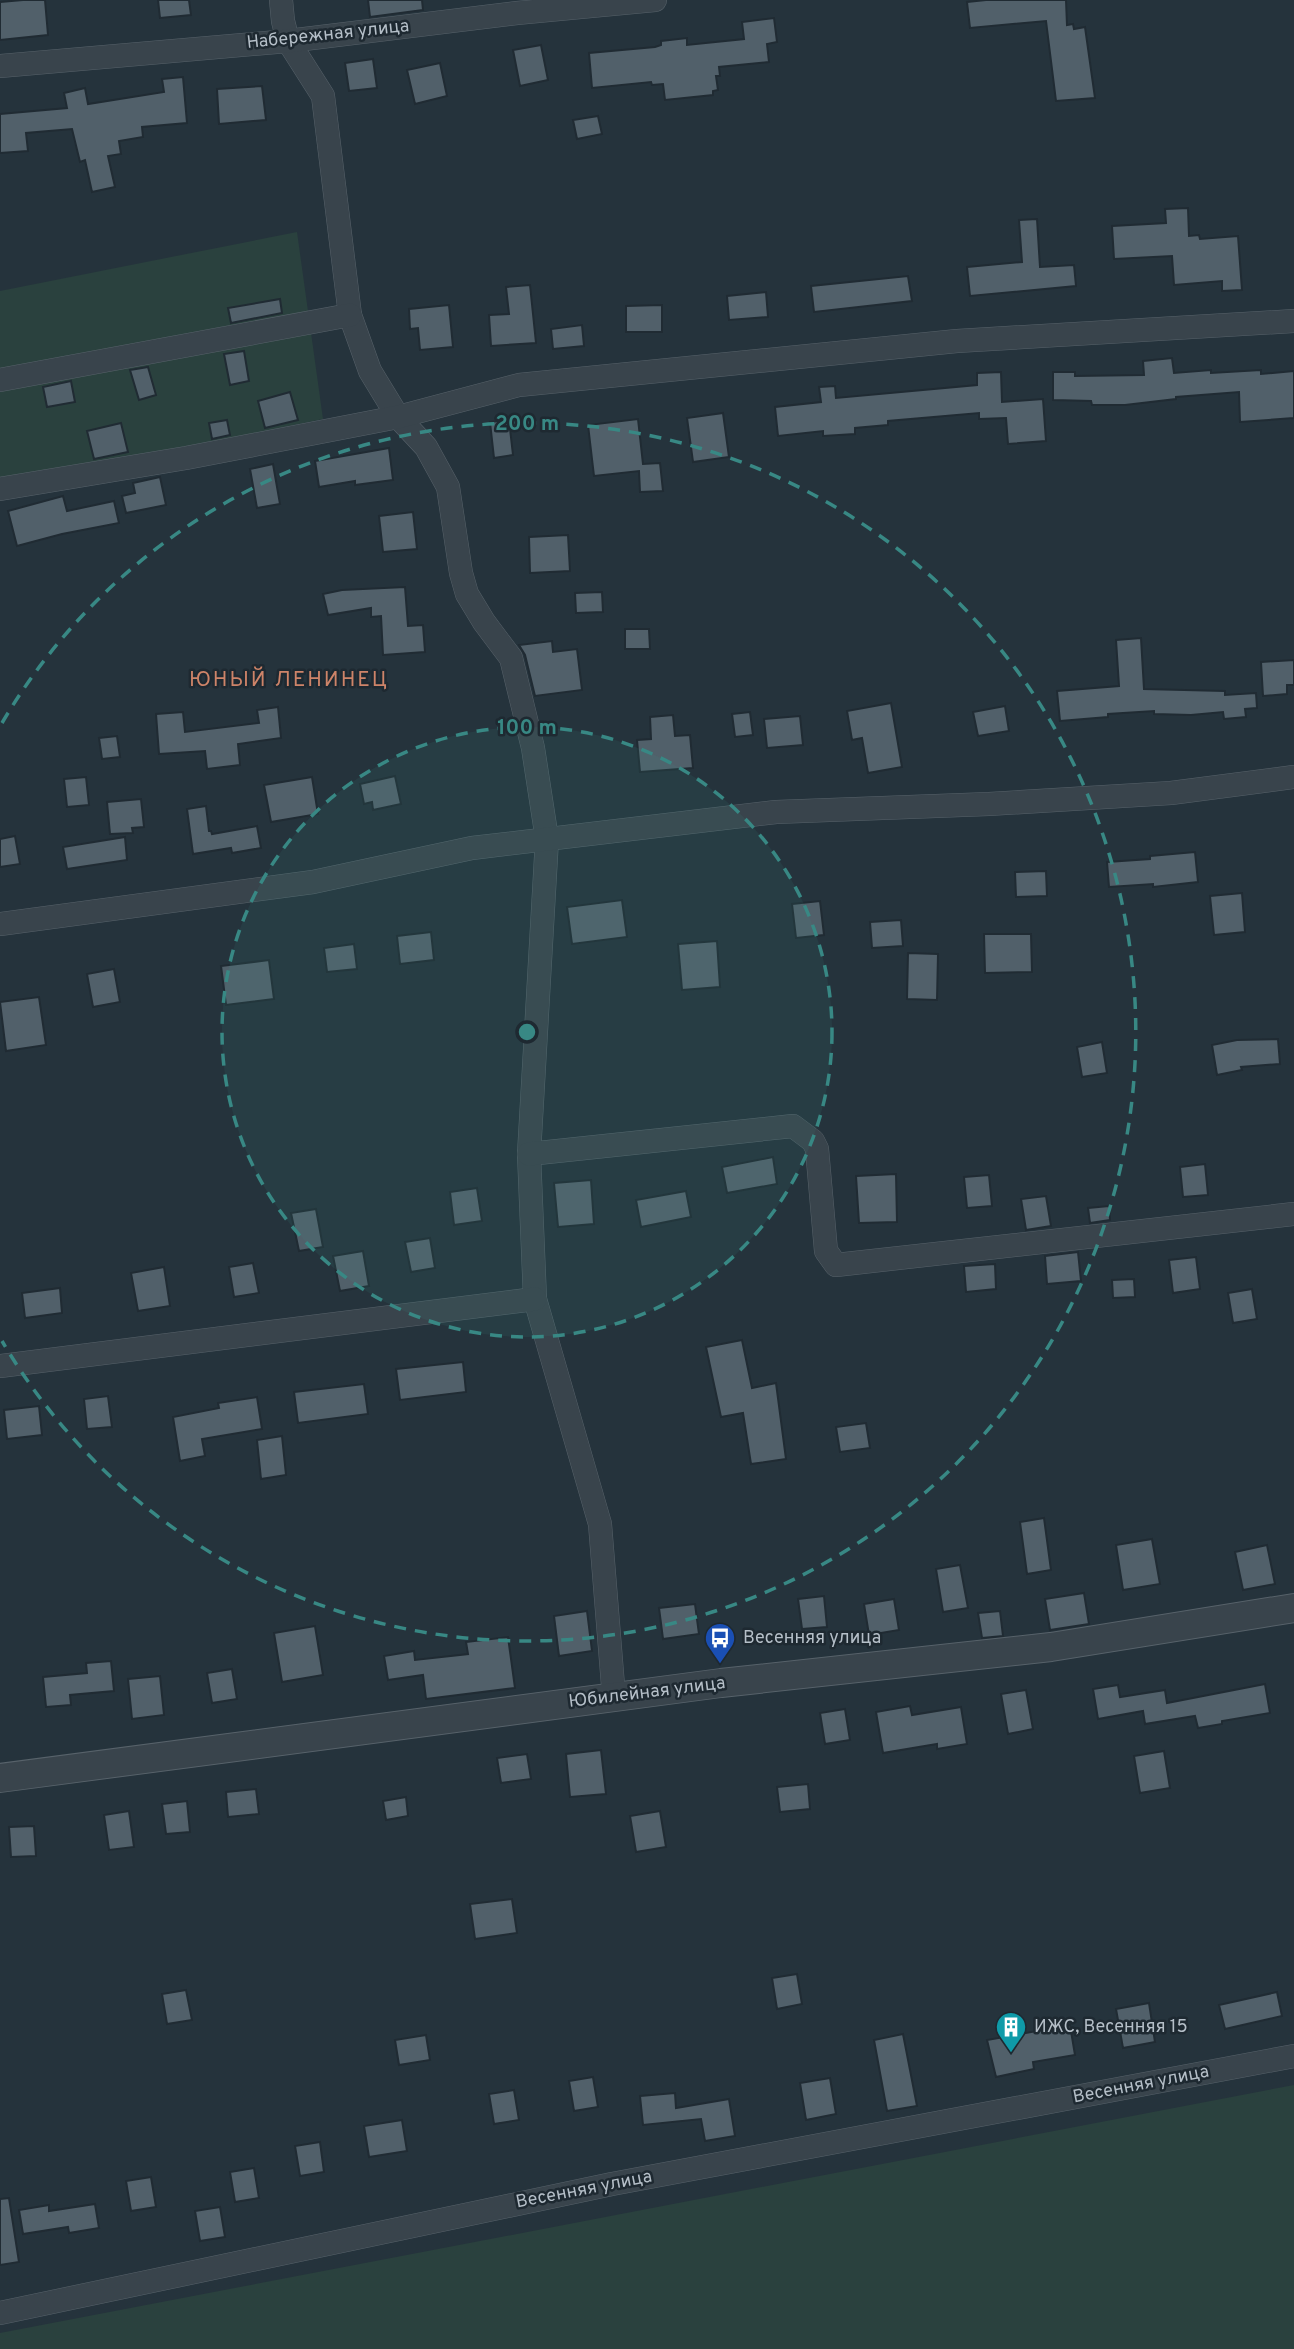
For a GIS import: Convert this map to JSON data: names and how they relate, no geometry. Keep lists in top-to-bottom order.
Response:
{
  "streets": {
    "street": ["Набережная улица", "Юбилейная улица", "Весенняя улица"]
  },
  "districts": ["ЮНЫЙ ЛЕНИНЕЦ"],
  "places": {
    "bus stop": ["Весенняя улица"],
    "building": ["ИЖС, Весенняя 15"]
  },
  "rings": ["200 m", "100 m"]
}
